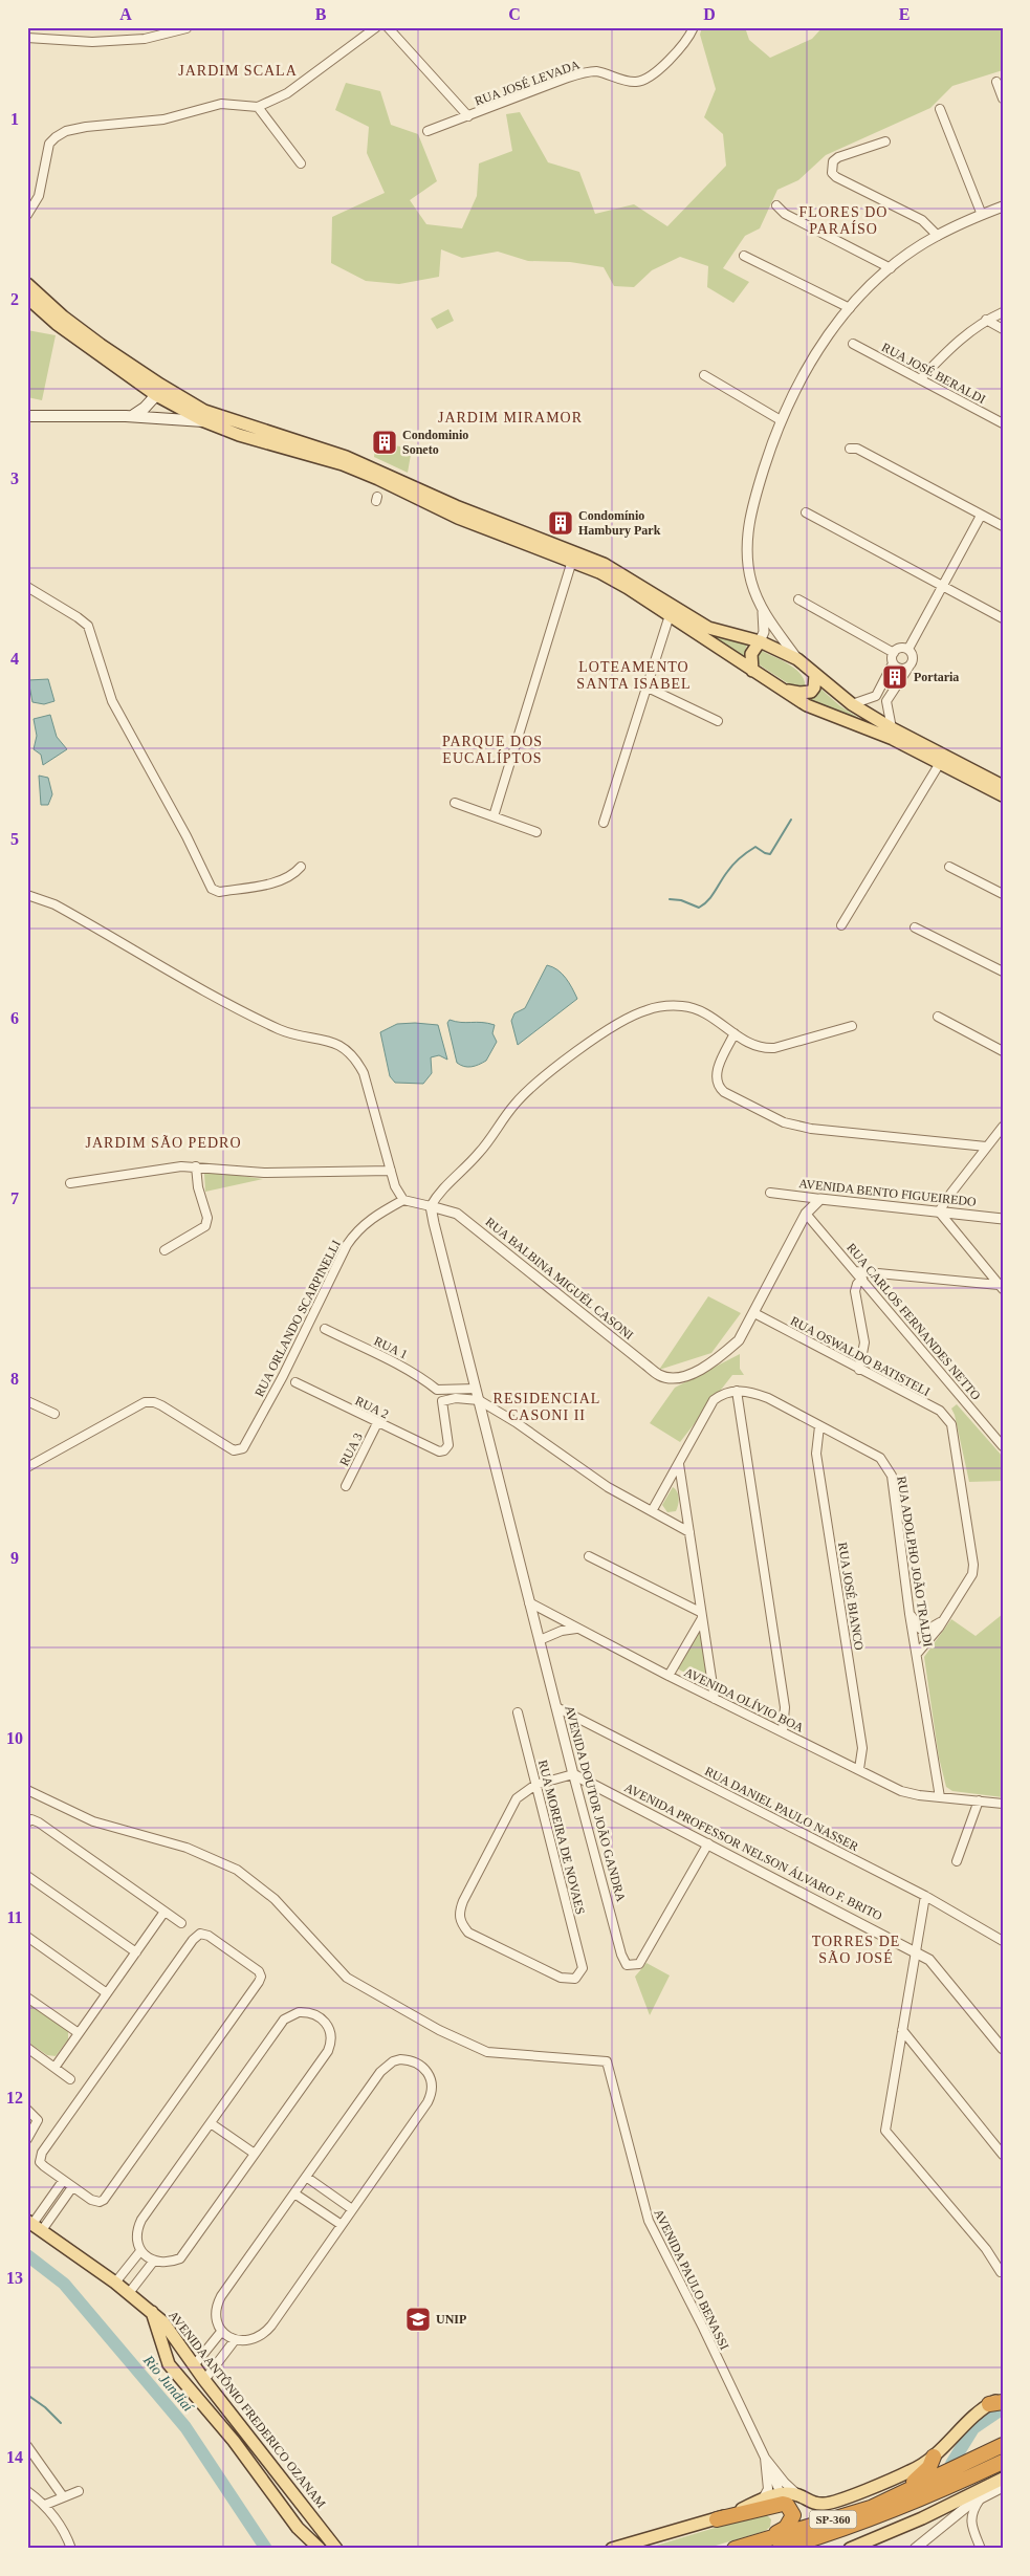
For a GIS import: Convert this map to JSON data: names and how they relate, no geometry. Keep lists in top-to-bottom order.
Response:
{
  "streets": {
    "highway": ["SP-360"],
    "main road": ["AVENIDA ANTÔNIO FREDERICO OZANAM"],
    "street": [
      "RUA JOSÉ LEVADA",
      "RUA JOSÉ BERALDI",
      "AVENIDA BENTO FIGUEIREDO",
      "RUA BALBINA MIGUÉL CASONI",
      "RUA ORLANDO SCARPINELLI",
      "RUA CARLOS FERNANDES NETTO",
      "RUA 1",
      "RUA OSWALDO BATISTELI",
      "RUA 2",
      "RUA 3",
      "RUA ADOLPHO JOÃO TRALDI",
      "RUA JOSÉ BIANCO",
      "AVENIDA OLÍVIO BOA",
      "AVENIDA DOUTOR JOÃO GANDRA",
      "RUA DANIEL PAULO NASSER",
      "RUA MOREIRA DE NOVAES",
      "AVENIDA PROFESSOR NELSON ÁLVARO F. BRITO",
      "AVENIDA PAULO BENASSI"
    ]
  },
  "crossings": [
    ["RUA BALBINA MIGUÉL CASONI", "RUA OSWALDO BATISTELI"],
    ["RUA BALBINA MIGUÉL CASONI", "AVENIDA DOUTOR JOÃO GANDRA"],
    ["RUA 1", "RUA 2"],
    ["RUA 2", "RUA 3"],
    ["RUA ADOLPHO JOÃO TRALDI", "RUA JOSÉ BIANCO"],
    ["RUA ADOLPHO JOÃO TRALDI", "AVENIDA OLÍVIO BOA"],
    ["RUA JOSÉ BIANCO", "AVENIDA OLÍVIO BOA"],
    ["AVENIDA OLÍVIO BOA", "AVENIDA DOUTOR JOÃO GANDRA"],
    ["AVENIDA DOUTOR JOÃO GANDRA", "RUA DANIEL PAULO NASSER"],
    ["AVENIDA DOUTOR JOÃO GANDRA", "AVENIDA PROFESSOR NELSON ÁLVARO F. BRITO"]
  ],
  "districts": [
    "JARDIM SCALA",
    "FLORES DO PARAÍSO",
    "JARDIM MIRAMOR",
    "LOTEAMENTO SANTA ISABEL",
    "PARQUE DOS EUCALÍPTOS",
    "JARDIM SÃO PEDRO",
    "RESIDENCIAL CASONI II",
    "TORRES DE SÃO JOSÉ"
  ],
  "water": ["Rio Jundiaí"],
  "places": {
    "building": ["Condominio Soneto", "Condomínio Hambury Park", "Portaria"],
    "school or university": ["UNIP"]
  },
  "grid": {
    "columns": [
      "A",
      "B",
      "C",
      "D",
      "E"
    ],
    "rows": [
      "1",
      "2",
      "3",
      "4",
      "5",
      "6",
      "7",
      "8",
      "9",
      "10",
      "11",
      "12",
      "13",
      "14"
    ]
  }
}
